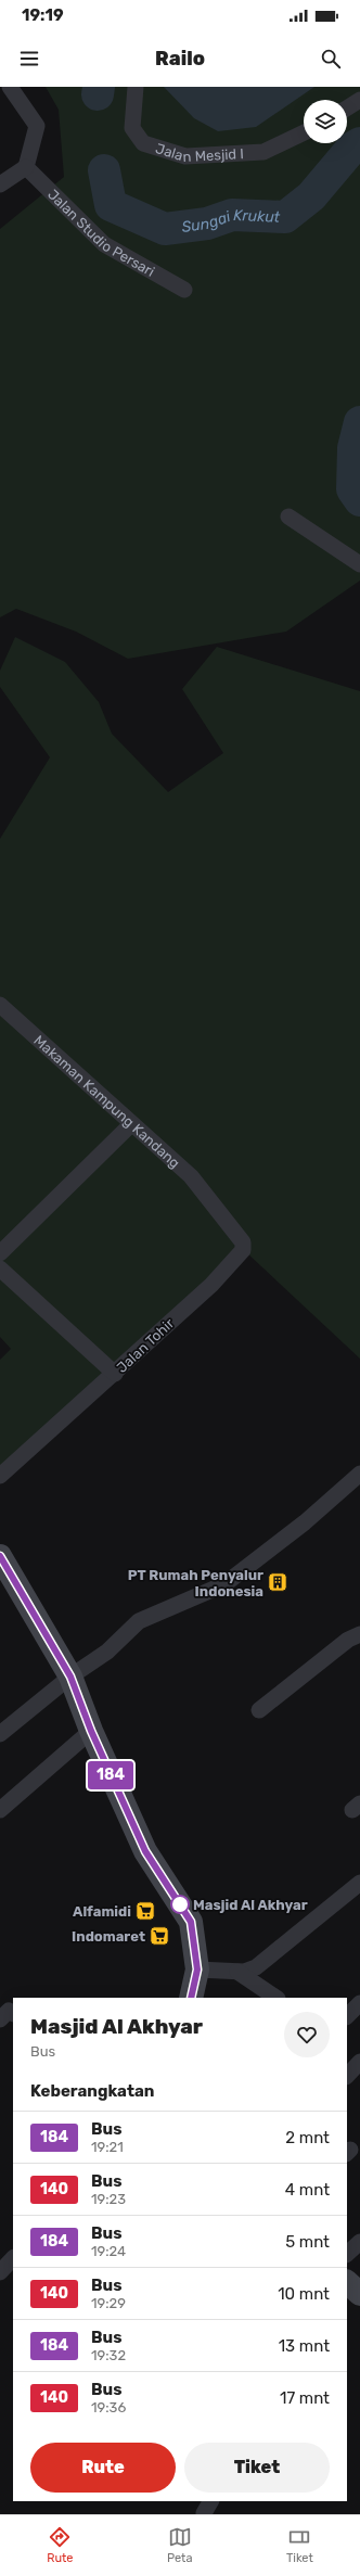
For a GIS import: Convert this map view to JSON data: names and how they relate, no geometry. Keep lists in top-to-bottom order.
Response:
{
  "streets": {
    "street": [
      "Jalan Mesjid I",
      "Jalan Studio Persari",
      "Makaman Kampung Kandang",
      "Jalan Tohir"
    ]
  },
  "crossings": [
    ["Makaman Kampung Kandang", "Jalan Tohir"]
  ],
  "water": ["Sungai Krukut"],
  "places": {
    "building": ["PT Rumah Penyalur Indonesia"],
    "other": ["Masjid Al Akhyar"],
    "supermarket": ["Alfamidi", "Indomaret"]
  },
  "lines": ["bus line 184"],
  "page": {
    "status": "19:19",
    "header": "Railo",
    "on_map": "184",
    "heading": [
      ["Masjid Al Akhyar", "Bus"],
      "Keberangkatan"
    ],
    "list": [
      {
        "mark": "184",
        "name": "Bus",
        "note": "19:21",
        "value": "2 mnt"
      },
      {
        "mark": "140",
        "name": "Bus",
        "note": "19:23",
        "value": "4 mnt"
      },
      {
        "mark": "184",
        "name": "Bus",
        "note": "19:24",
        "value": "5 mnt"
      },
      {
        "mark": "140",
        "name": "Bus",
        "note": "19:29",
        "value": "10 mnt"
      },
      {
        "mark": "184",
        "name": "Bus",
        "note": "19:32",
        "value": "13 mnt"
      },
      {
        "mark": "140",
        "name": "Bus",
        "note": "19:36",
        "value": "17 mnt"
      }
    ],
    "buttons": ["Rute", "Tiket"],
    "tabs": ["Rute", "Peta", "Tiket"]
  }
}
